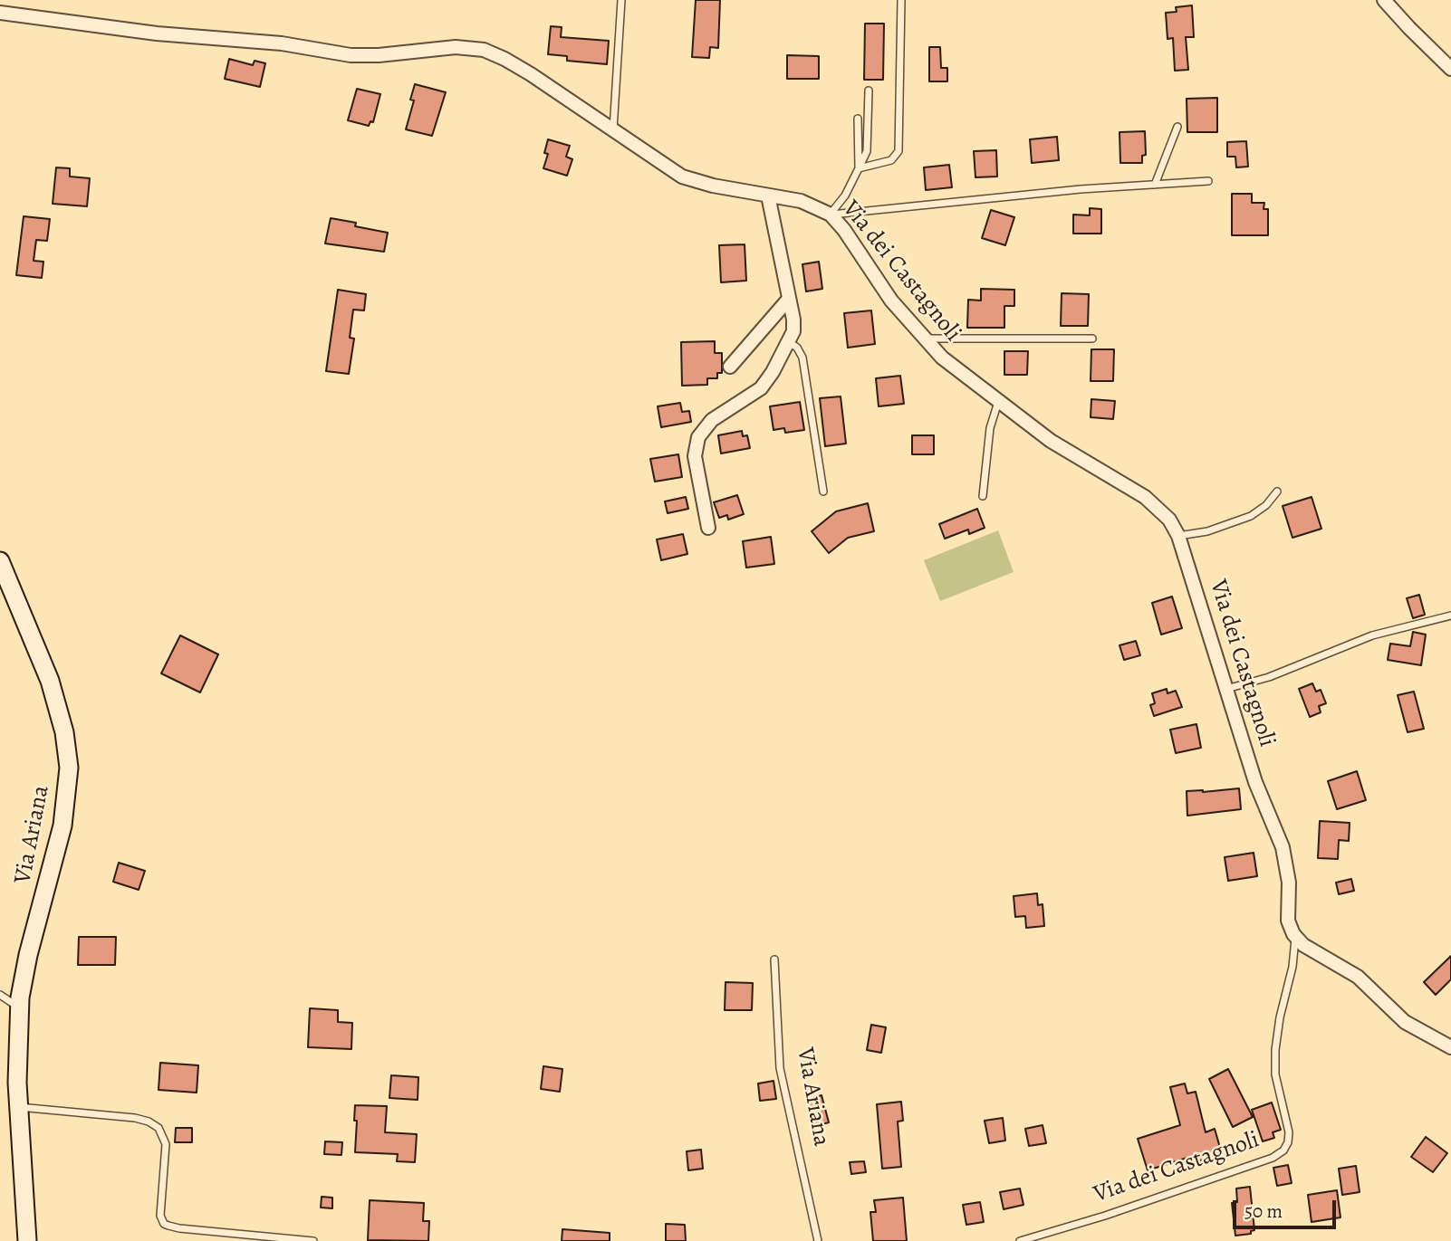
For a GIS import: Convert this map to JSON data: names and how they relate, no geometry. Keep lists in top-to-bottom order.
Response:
{
  "streets": {
    "main road": ["Via Ariana"],
    "street": ["Via dei Castagnoli"]
  },
  "scale_bar": "50 m"
}
